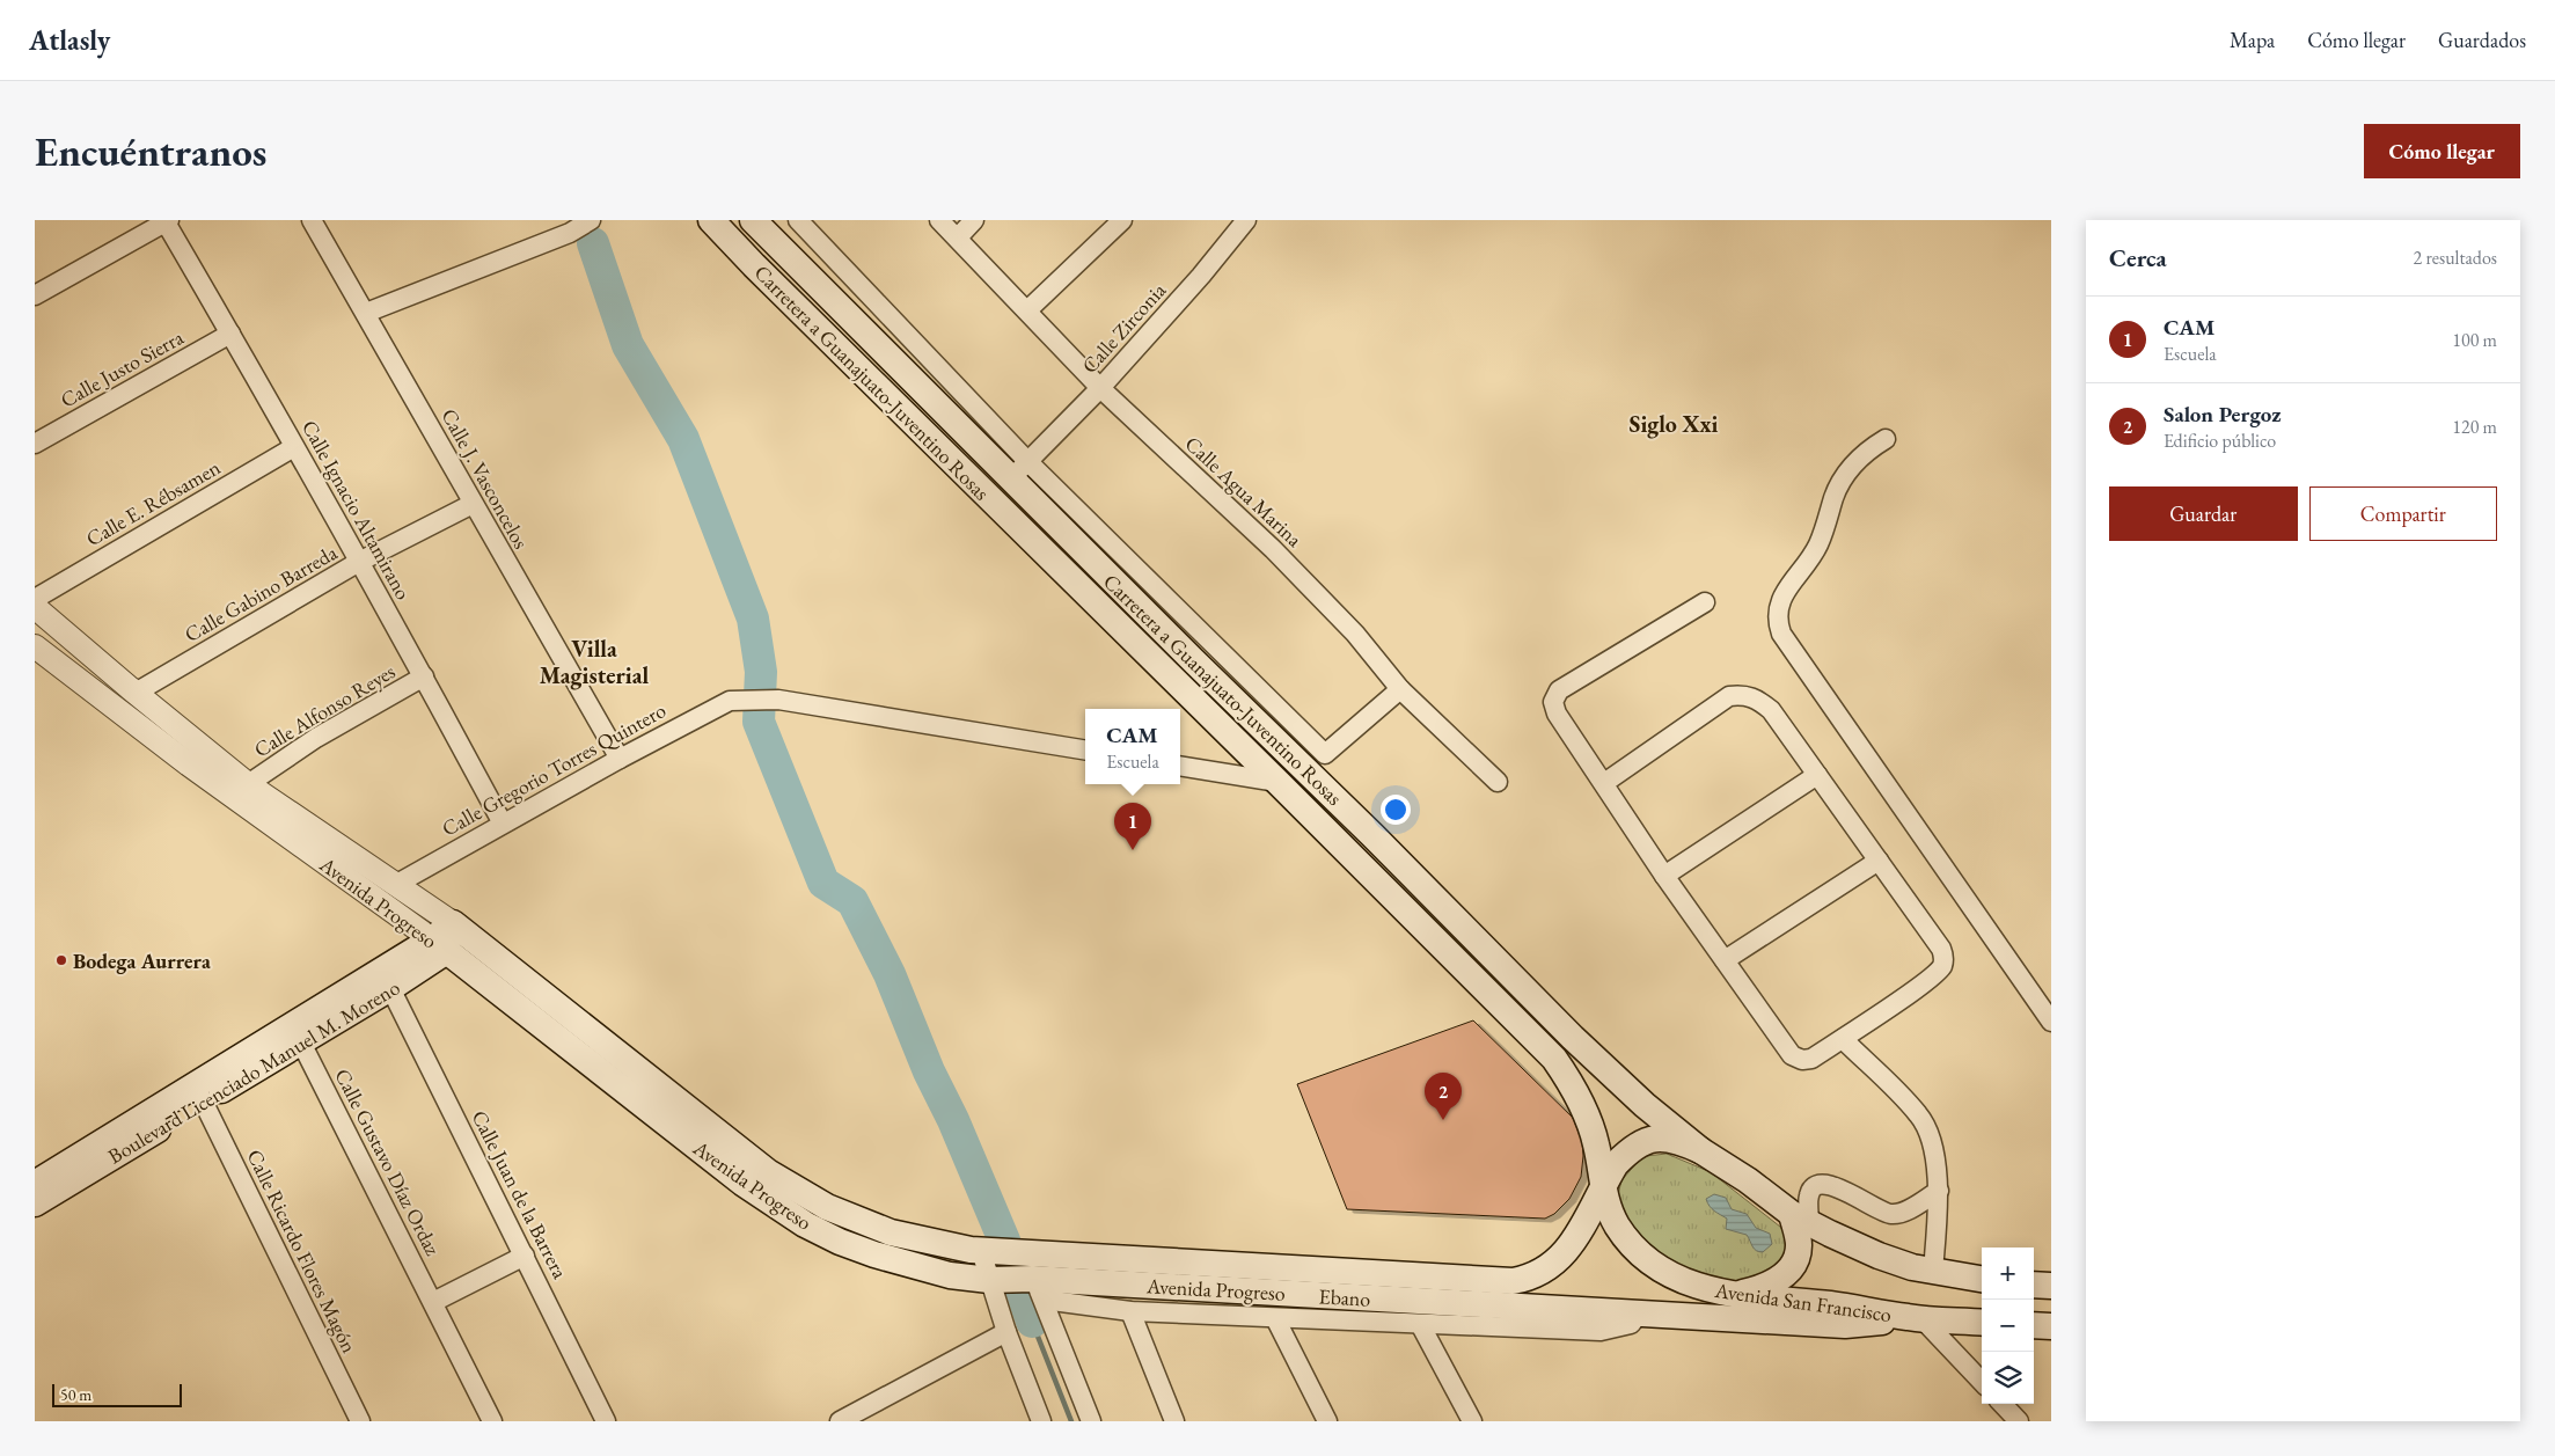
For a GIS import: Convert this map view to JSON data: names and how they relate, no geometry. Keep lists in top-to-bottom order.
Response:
{
  "streets": {
    "main road": [
      "Carretera a Guanajuato-Juventino Rosas",
      "Avenida Progreso",
      "Boulevard Licenciado Manuel M. Moreno",
      "Avenida San Francisco"
    ],
    "street": [
      "Calle Zirconia",
      "Calle Justo Sierra",
      "Calle J. Vasconcelos",
      "Calle Agua Marina",
      "Calle E. Rébsamen",
      "Calle Ignacio Altamirano",
      "Calle Gabino Barreda",
      "Calle Alfonso Reyes",
      "Calle Gregorio Torres Quintero",
      "Calle Gustavo Díaz Ordaz",
      "Calle Juan de la Barrera",
      "Calle Ricardo Flores Magón",
      "Ebano"
    ]
  },
  "crossings": [
    ["Calle Zirconia", "Carretera a Guanajuato-Juventino Rosas"],
    ["Calle Zirconia", "Calle Agua Marina"],
    ["Calle Justo Sierra", "Calle Ignacio Altamirano"],
    ["Carretera a Guanajuato-Juventino Rosas", "Avenida Progreso"],
    ["Carretera a Guanajuato-Juventino Rosas", "Avenida San Francisco"],
    ["Calle J. Vasconcelos", "Calle Gabino Barreda"],
    ["Calle J. Vasconcelos", "Calle Gregorio Torres Quintero"],
    ["Calle E. Rébsamen", "Calle Ignacio Altamirano"],
    ["Calle Ignacio Altamirano", "Calle Gabino Barreda"],
    ["Calle Ignacio Altamirano", "Calle Alfonso Reyes"],
    ["Calle Ignacio Altamirano", "Calle Gregorio Torres Quintero"],
    ["Calle Gabino Barreda", "Avenida Progreso"],
    ["Calle Alfonso Reyes", "Avenida Progreso"],
    ["Calle Gregorio Torres Quintero", "Avenida Progreso"],
    ["Avenida Progreso", "Boulevard Licenciado Manuel M. Moreno"],
    ["Avenida Progreso", "Ebano"],
    ["Avenida Progreso", "Avenida San Francisco"],
    ["Boulevard Licenciado Manuel M. Moreno", "Calle Gustavo Díaz Ordaz"],
    ["Boulevard Licenciado Manuel M. Moreno", "Calle Juan de la Barrera"],
    ["Boulevard Licenciado Manuel M. Moreno", "Calle Ricardo Flores Magón"]
  ],
  "districts": ["Siglo Xxi", "Villa Magisterial"],
  "places": ["Bodega Aurrera"],
  "scale_bar": "50 m",
  "page": {
    "header": "Atlasly",
    "nav": ["Mapa", "Cómo llegar", "Guardados"],
    "buttons": [
      "Cómo llegar",
      ["Guardar", "Compartir"]
    ],
    "title": "Encuéntranos",
    "heading": ["Cerca", "2 resultados"],
    "list": [
      {
        "mark": "1",
        "name": "CAM",
        "note": "Escuela",
        "value": "100 m"
      },
      {
        "mark": "2",
        "name": "Salon Pergoz",
        "note": "Edificio público",
        "value": "120 m"
      }
    ],
    "popup": ["CAM", "Escuela"],
    "pins": ["1", "2"],
    "map_buttons": ["+", "−"],
    "scale": "50 m"
  }
}
